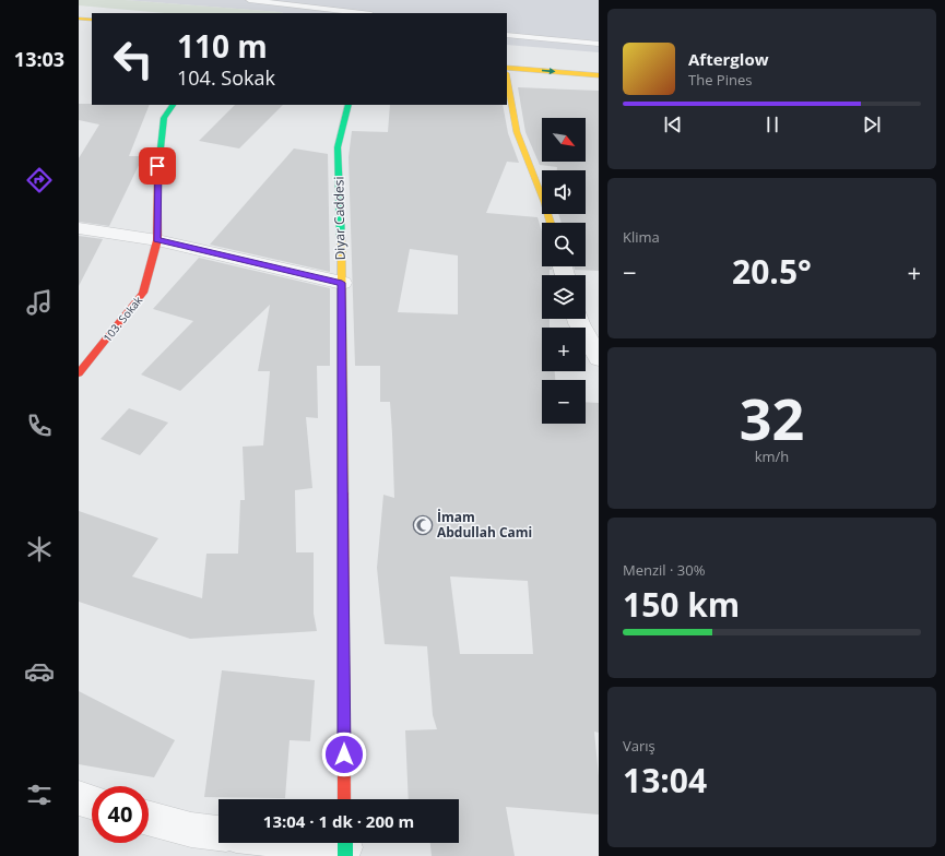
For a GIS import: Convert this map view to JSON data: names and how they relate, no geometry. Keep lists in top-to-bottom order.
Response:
{
  "streets": {
    "street": ["Diyar Caddesi", "103. Sokak"]
  },
  "places": {
    "mosque": ["İmam Abdullah Cami"]
  },
  "north": "bottom right",
  "page": {
    "tabs": "13:03",
    "turn": ["110 m", "104. Sokak"],
    "song": ["Afterglow", "The Pines"],
    "map_buttons": ["+", "−"],
    "tile": [
      "Klima",
      ["32", "km/h"],
      ["Menzil · 30%", "150 km"],
      ["Varış", "13:04"]
    ],
    "heat": ["−", "20.5°", "+"],
    "limit": "40",
    "trip": "13:04 · 1 dk · 200 m"
  }
}
